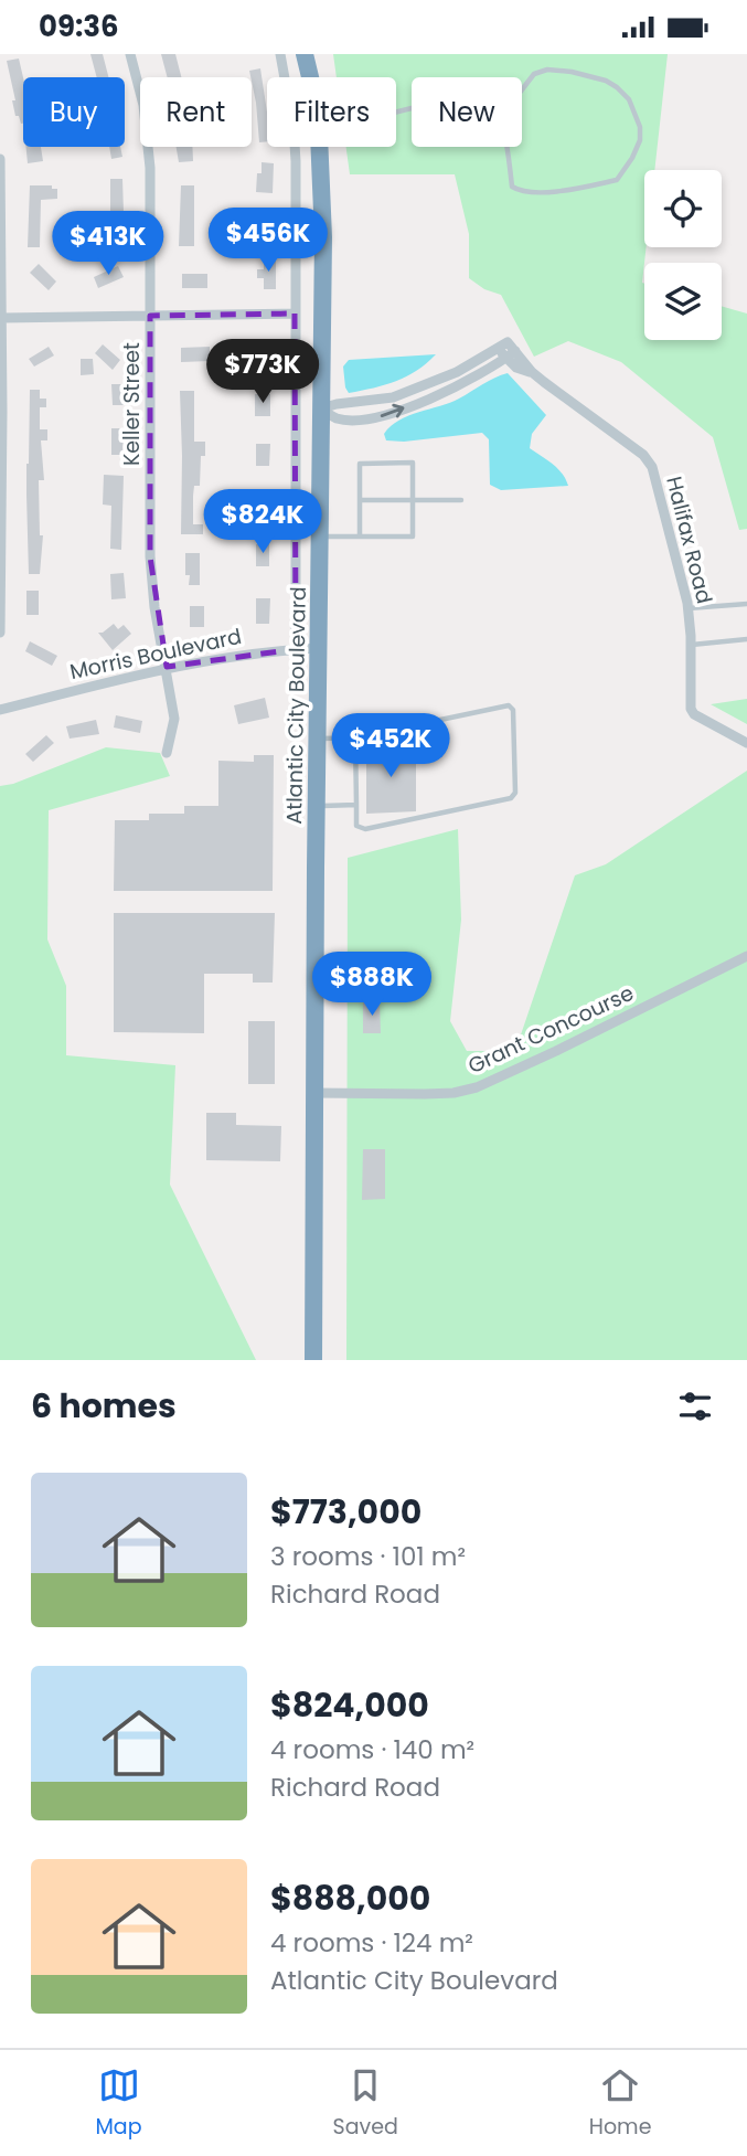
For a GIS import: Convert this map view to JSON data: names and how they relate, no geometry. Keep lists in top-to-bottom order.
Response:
{
  "streets": {
    "highway": ["Atlantic City Boulevard"],
    "street": [
      "Keller Street",
      "Halifax Road",
      "Morris Boulevard",
      "Grant Concourse"
    ]
  },
  "crossings": [
    ["Keller Street", "Morris Boulevard"],
    ["Morris Boulevard", "Atlantic City Boulevard"],
    ["Atlantic City Boulevard", "Grant Concourse"]
  ],
  "page": {
    "status": "09:36",
    "chip": [
      "Buy",
      "Rent",
      "Filters",
      "New"
    ],
    "price": [
      "$456K",
      "$413K",
      "$773K",
      "$824K",
      "$452K",
      "$888K"
    ],
    "heading": "6 homes",
    "list": [
      {
        "name": "$773,000",
        "note": "3 rooms · 101 m² · Richard Road"
      },
      {
        "name": "$824,000",
        "note": "4 rooms · 140 m² · Richard Road"
      },
      {
        "name": "$888,000",
        "note": "4 rooms · 124 m² · Atlantic City Boulevard"
      }
    ],
    "tabs": ["Map", "Saved", "Home"]
  }
}
